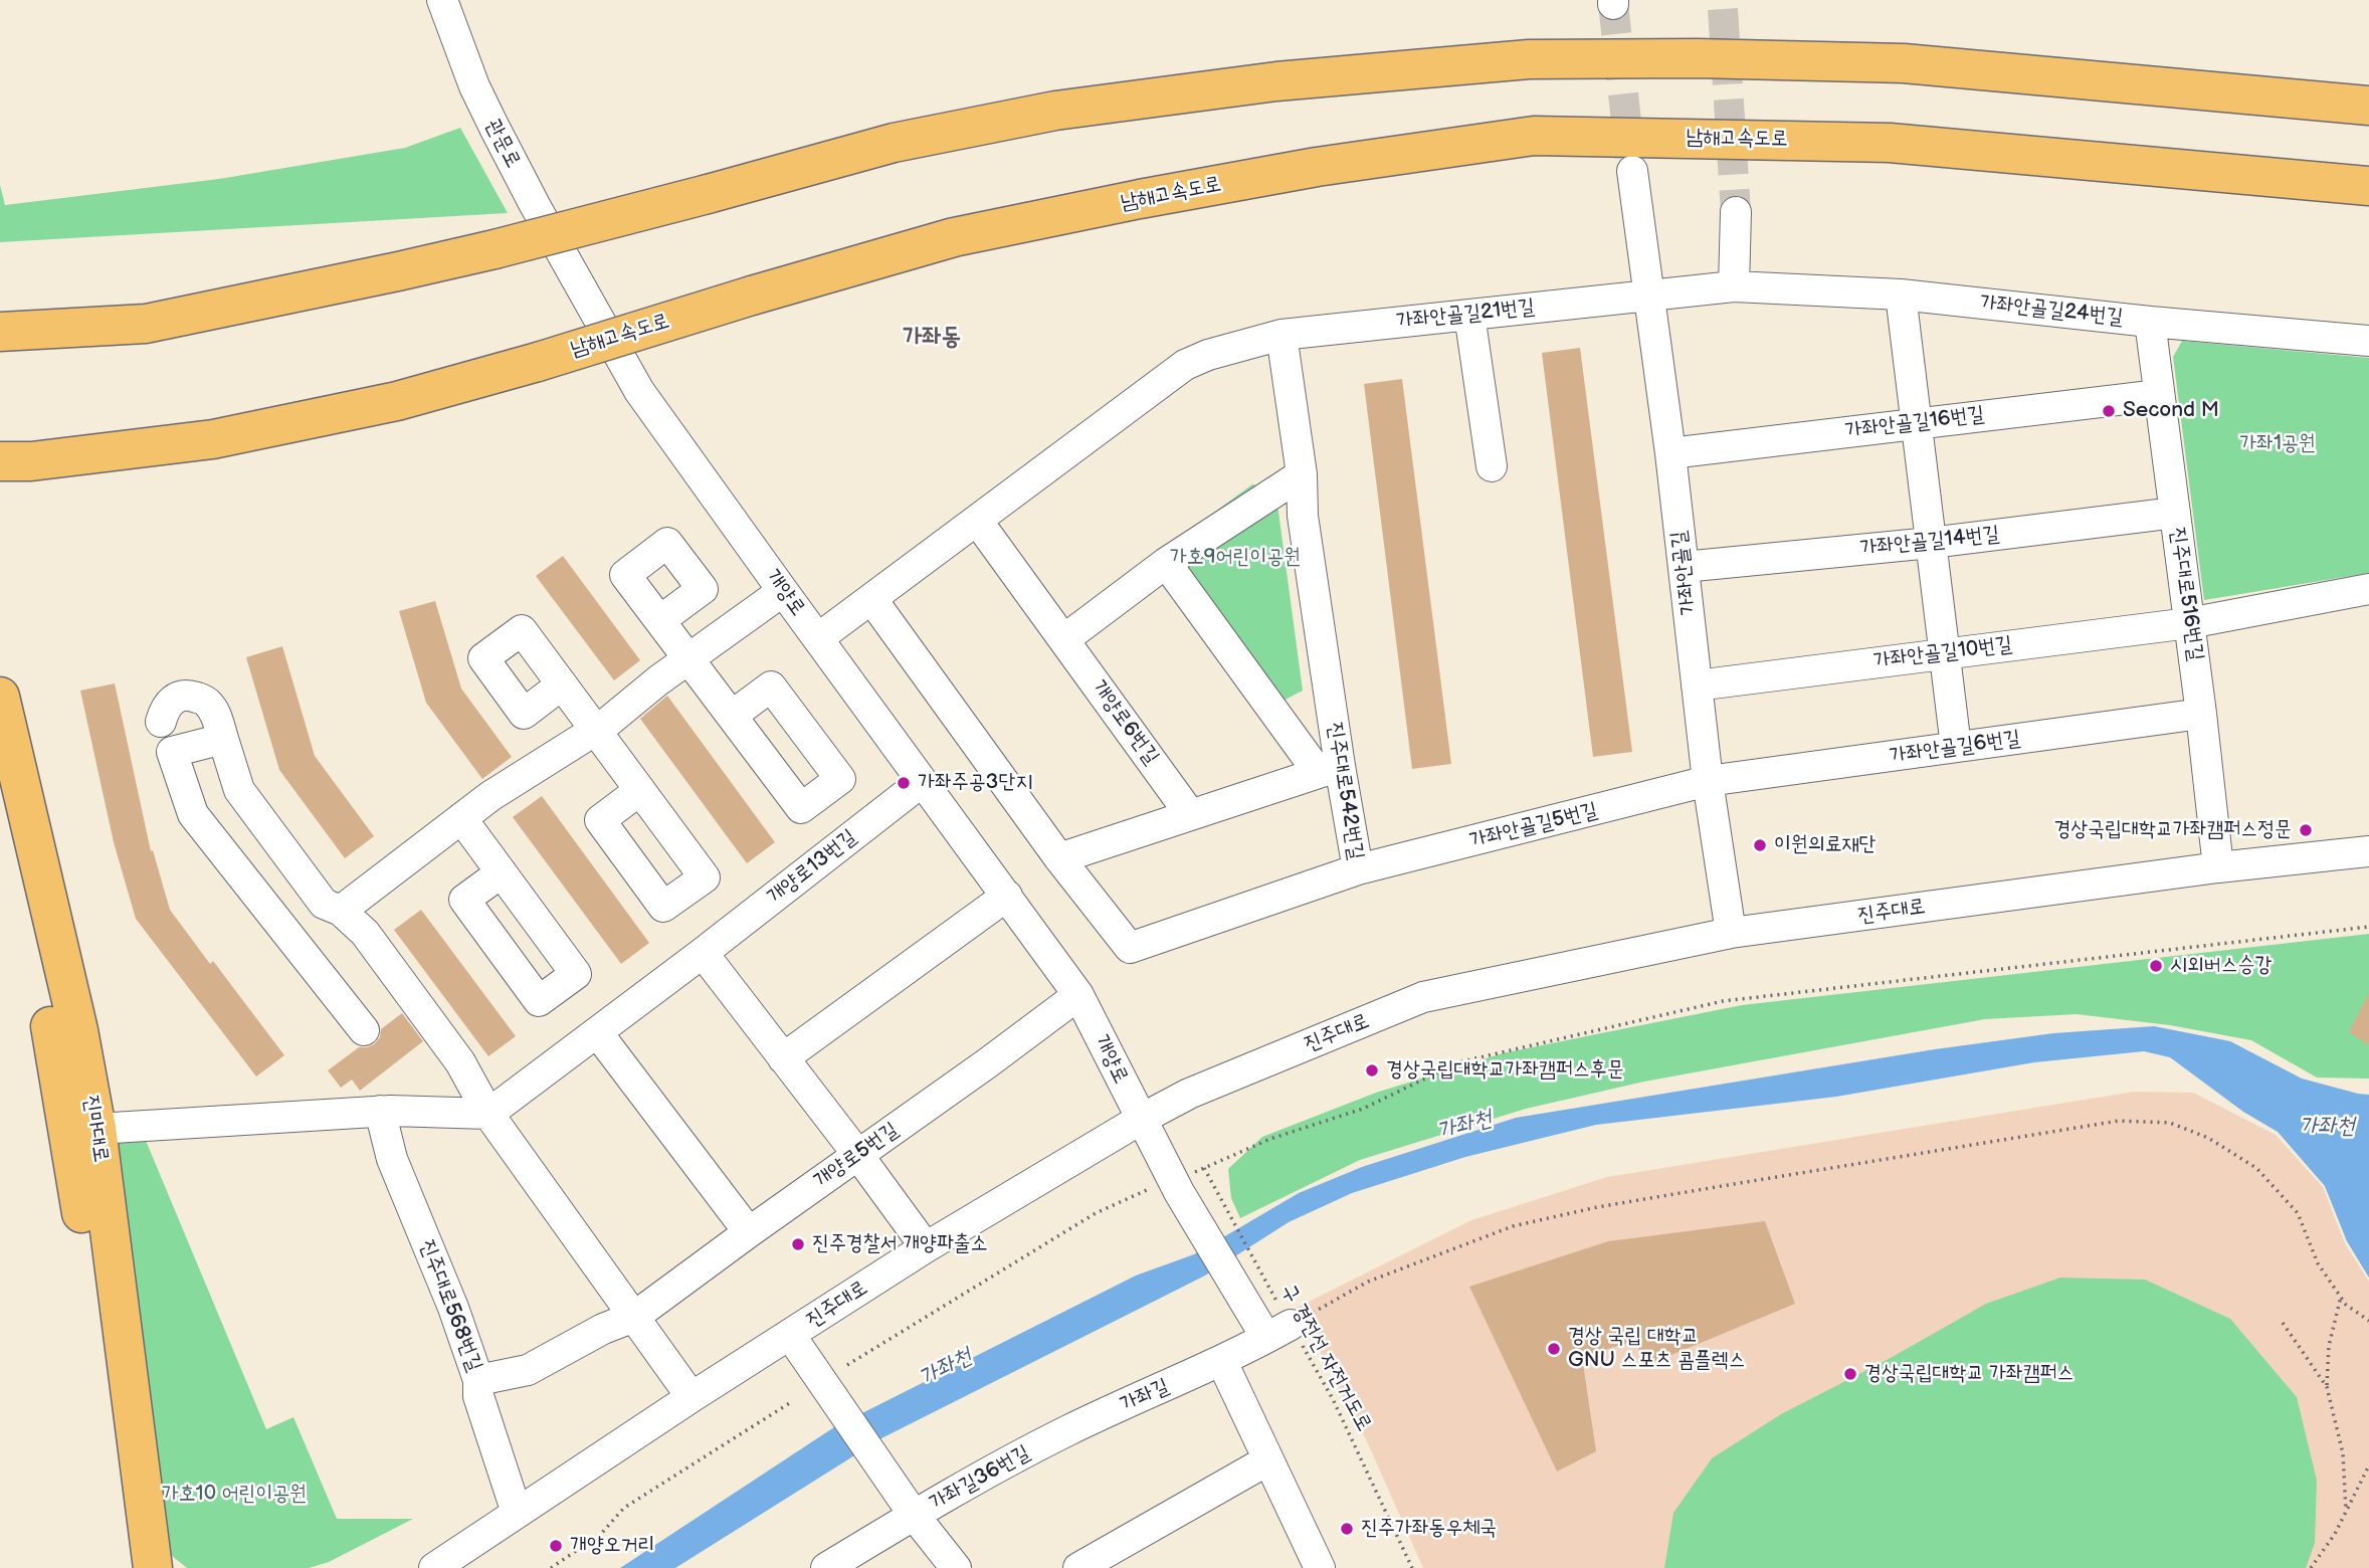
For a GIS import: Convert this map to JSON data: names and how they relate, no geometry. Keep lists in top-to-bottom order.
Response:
{
  "streets": {
    "highway": ["남해고속도로", "진마대로"],
    "street": [
      "관문로",
      "가좌안골길24번길",
      "가좌안골길21번길",
      "가좌안골길16번길",
      "가좌안골길14번길",
      "가좌안골길",
      "개양로",
      "진주대로516번길",
      "가좌안골길10번길",
      "개양로6번길",
      "가좌안골길6번길",
      "진주대로542번길",
      "가좌안골길5번길",
      "개양로13번길",
      "진주대로",
      "개양로5번길",
      "진주대로568번길",
      "가좌길",
      "가좌길36번길"
    ],
    "path": ["구 경전선 자전거도로"]
  },
  "crossings": [
    ["관문로", "개양로"],
    ["가좌안골길24번길", "진주대로516번길"],
    ["가좌안골길21번길", "가좌안골길"],
    ["가좌안골길21번길", "진주대로542번길"],
    ["가좌안골길16번길", "가좌안골길"],
    ["가좌안골길16번길", "진주대로516번길"],
    ["가좌안골길14번길", "가좌안골길"],
    ["가좌안골길14번길", "진주대로516번길"],
    ["가좌안골길", "가좌안골길10번길"],
    ["가좌안골길", "가좌안골길6번길"],
    ["가좌안골길", "가좌안골길5번길"],
    ["가좌안골길", "진주대로"],
    ["개양로", "개양로13번길"],
    ["개양로", "진주대로"],
    ["개양로", "개양로5번길"],
    ["진주대로516번길", "가좌안골길10번길"],
    ["진주대로516번길", "가좌안골길6번길"],
    ["진주대로516번길", "진주대로"],
    ["가좌안골길6번길", "가좌안골길5번길"],
    ["진주대로542번길", "가좌안골길5번길"],
    ["개양로5번길", "진주대로568번길"],
    ["구 경전선 자전거도로", "가좌길"],
    ["가좌길", "가좌길36번길"]
  ],
  "districts": ["가좌동"],
  "water": ["가좌천"],
  "parks": ["가좌1공원", "가호9어린이공원", "가호10 어린이공원"],
  "places": [
    "Second M",
    "가좌주공3단지",
    "경상국립대학교가좌캠퍼스정문",
    "이원의료재단",
    "시외버스승강",
    "경상국립대학교가좌캠퍼스후문",
    "진주경찰서 개양파출소",
    "경상 국립 대학교 GNU 스포츠 콤플렉스",
    "경상국립대학교 가좌캠퍼스",
    "진주가좌동우체국",
    "개양오거리"
  ]
}
